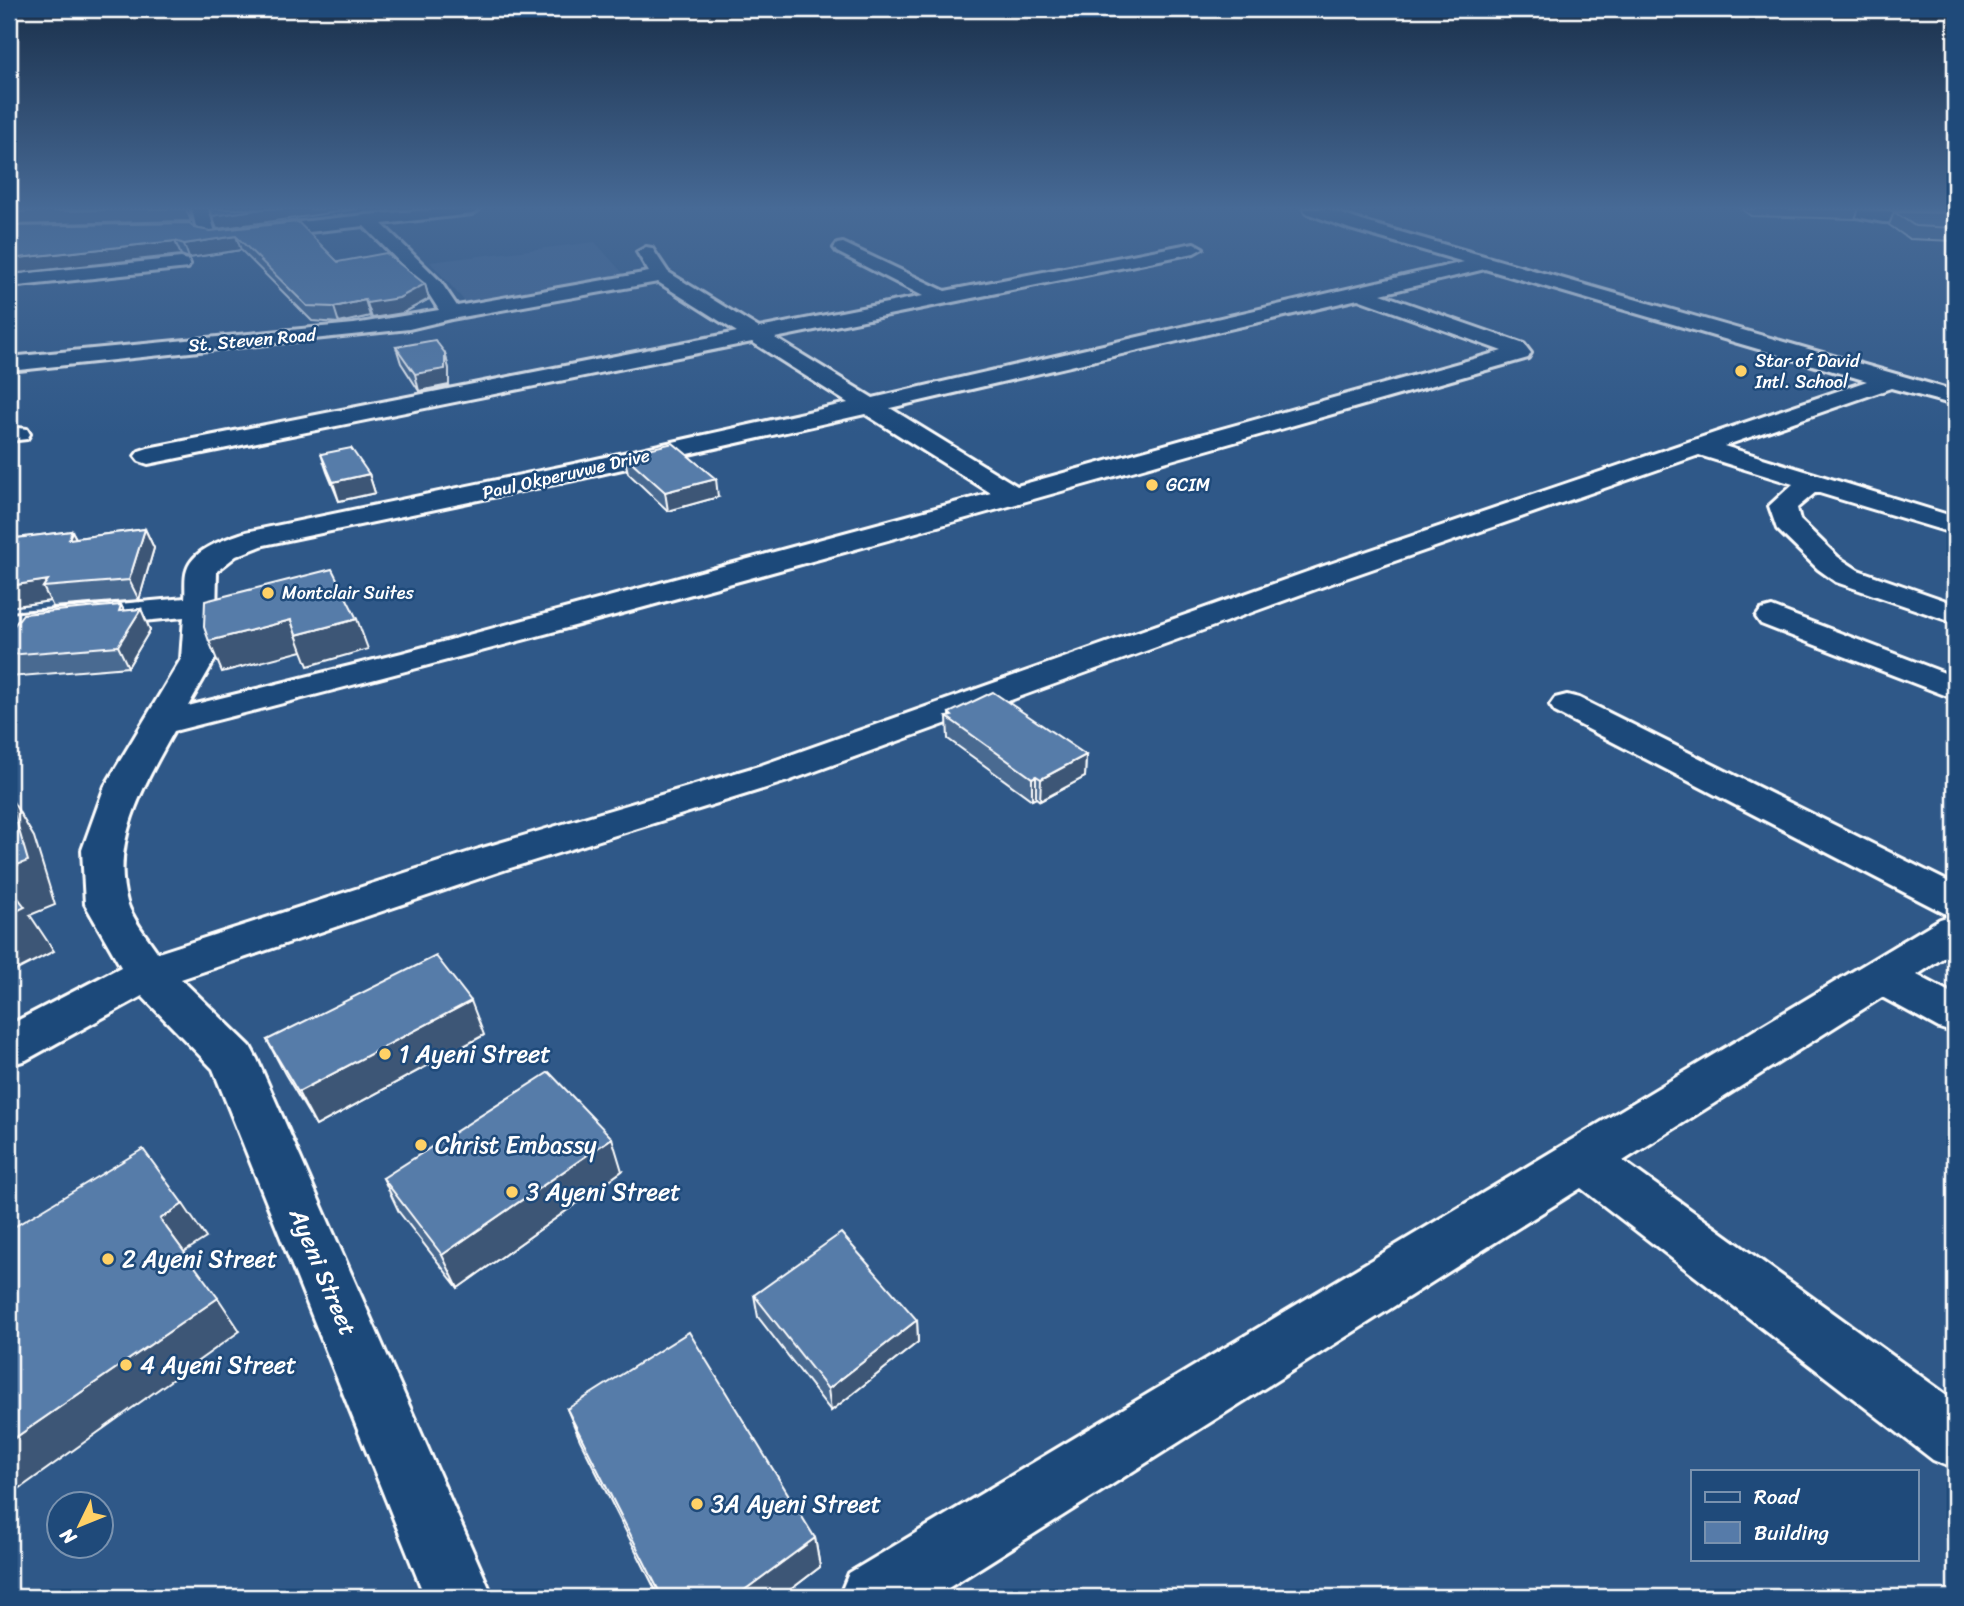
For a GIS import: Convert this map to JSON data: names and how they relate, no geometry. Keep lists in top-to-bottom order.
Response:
{
  "streets": {
    "street": ["St. Steven Road", "Paul Okperuvwe Drive", "Ayeni Street"]
  },
  "crossings": [
    ["Paul Okperuvwe Drive", "Ayeni Street"]
  ],
  "places": [
    "Star of David Intl. School",
    "GCIM",
    "Montclair Suites",
    "1 Ayeni Street",
    "Christ Embassy",
    "3 Ayeni Street",
    "2 Ayeni Street",
    "4 Ayeni Street",
    "3A Ayeni Street"
  ],
  "legend": ["Road", "Building"],
  "north": "bottom left"
}
